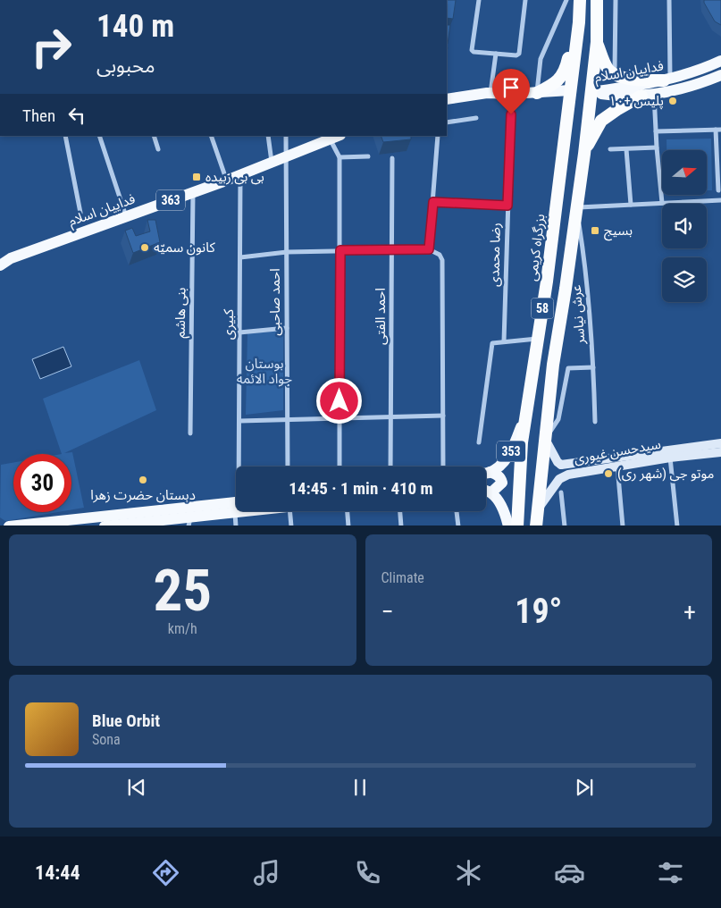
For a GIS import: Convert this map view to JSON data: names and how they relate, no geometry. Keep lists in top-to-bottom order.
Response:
{
  "streets": {
    "highway": ["بزرگراه کریمی", "58"],
    "main road": [
      "فداییان اسلام",
      "363",
      "353",
      "سیدحسن غیوری"
    ],
    "street": [
      "رضا محمدی",
      "احمد صاحبی",
      "بنی هاشم",
      "عرش نیاسر",
      "احمد الفتی",
      "کبیری"
    ]
  },
  "crossings": [
    ["فداییان اسلام", "احمد صاحبی"],
    ["فداییان اسلام", "58"],
    ["فداییان اسلام", "بنی هاشم"],
    ["فداییان اسلام", "کبیری"],
    ["بزرگراه کریمی", "353"],
    ["58", "عرش نیاسر"],
    ["58", "سیدحسن غیوری"]
  ],
  "parks": ["بوستان جواد الائمه"],
  "places": {
    "other": [
      "پلیس +۱۰",
      "کانون سمیّه",
      "موتو جی (شهر ری)",
      "دبستان حضرت زهرا"
    ],
    "transit": ["بی بی زبیده", "بسیج"]
  },
  "north": "right",
  "page": {
    "turn": ["140 m", "محبوبی"],
    "then": "Then",
    "limit": "30",
    "trip": "14:45 · 1 min · 410 m",
    "tile": [
      ["25", "km/h"],
      "Climate"
    ],
    "heat": ["−", "19°", "+"],
    "song": ["Blue Orbit", "Sona"],
    "tabs": "14:44"
  }
}
